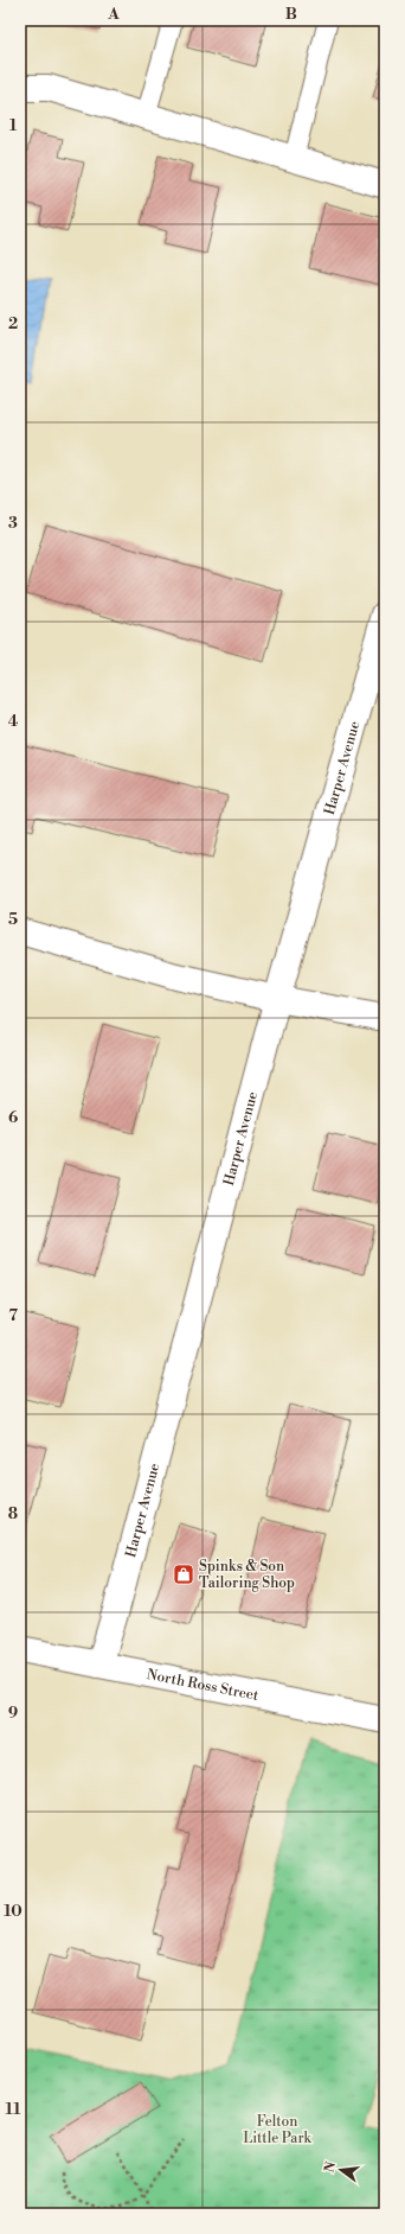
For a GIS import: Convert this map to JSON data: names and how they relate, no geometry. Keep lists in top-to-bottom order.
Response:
{
  "streets": {
    "street": ["Harper Avenue", "North Ross Street"]
  },
  "crossings": [
    ["Harper Avenue", "North Ross Street"]
  ],
  "parks": ["Felton Little Park"],
  "places": {
    "shop": ["Spinks & Son Tailoring Shop"]
  },
  "north": "left",
  "grid": {
    "columns": ["A", "B"],
    "rows": [
      "1",
      "2",
      "3",
      "4",
      "5",
      "6",
      "7",
      "8",
      "9",
      "10",
      "11"
    ]
  }
}
